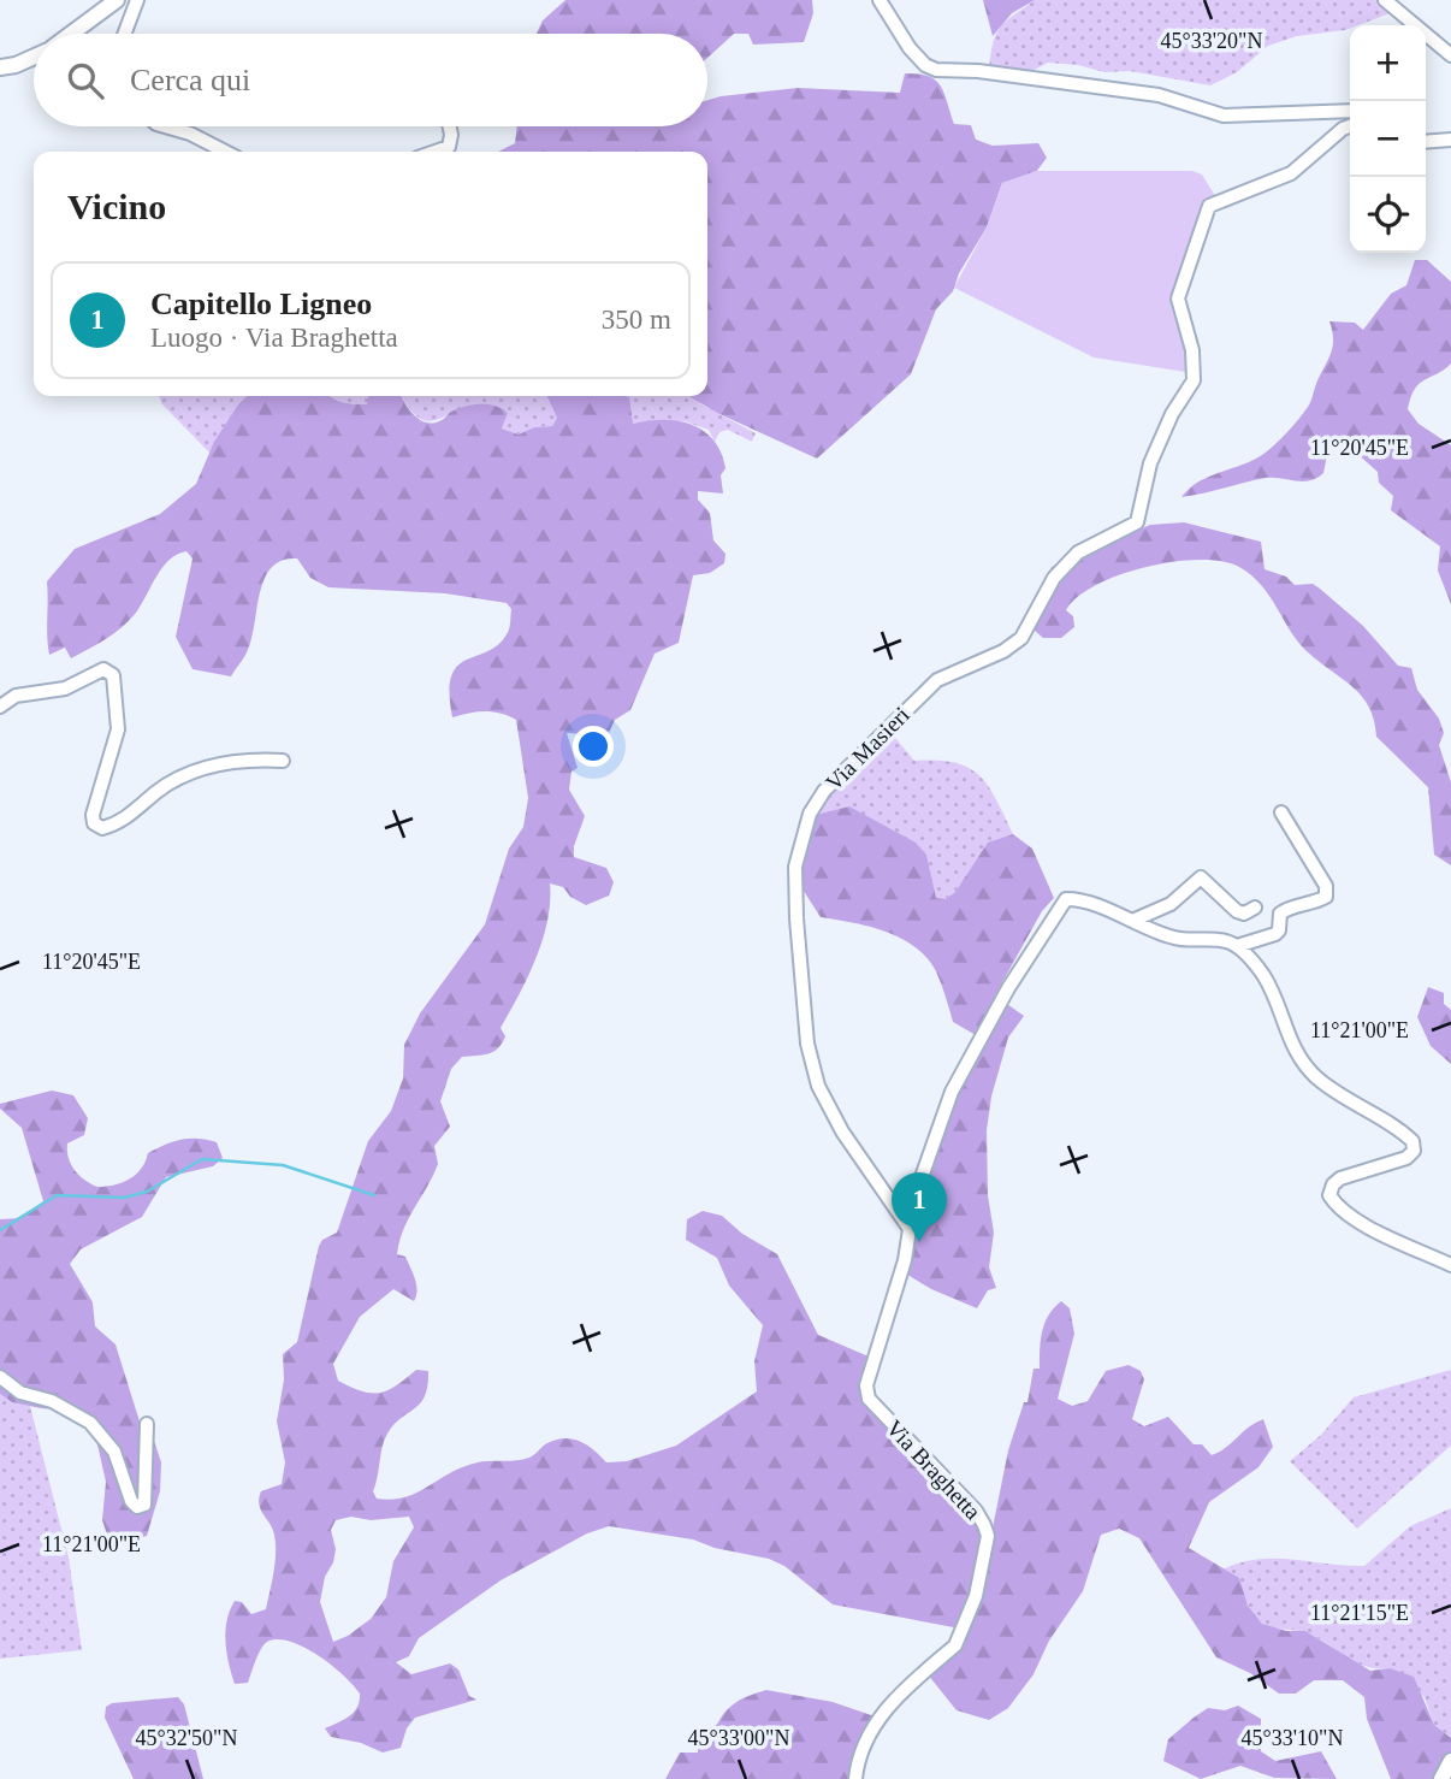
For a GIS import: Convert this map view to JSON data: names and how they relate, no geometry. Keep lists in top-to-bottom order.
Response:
{
  "streets": {
    "street": ["Via Masieri", "Via Braghetta"]
  },
  "crossings": [
    ["Via Masieri", "Via Braghetta"]
  ],
  "page": {
    "map_buttons": ["+", "−"],
    "search": "Cerca qui",
    "heading": "Vicino",
    "list": [
      {
        "mark": "1",
        "name": "Capitello Ligneo",
        "note": "Luogo · Via Braghetta",
        "value": "350 m"
      }
    ],
    "pins": "1"
  },
  "coordinates": [
    "45°33'20\"N",
    "11°20'45\"E",
    "11°21'00\"E",
    "11°21'15\"E",
    "45°32'50\"N",
    "45°33'00\"N",
    "45°33'10\"N"
  ]
}
